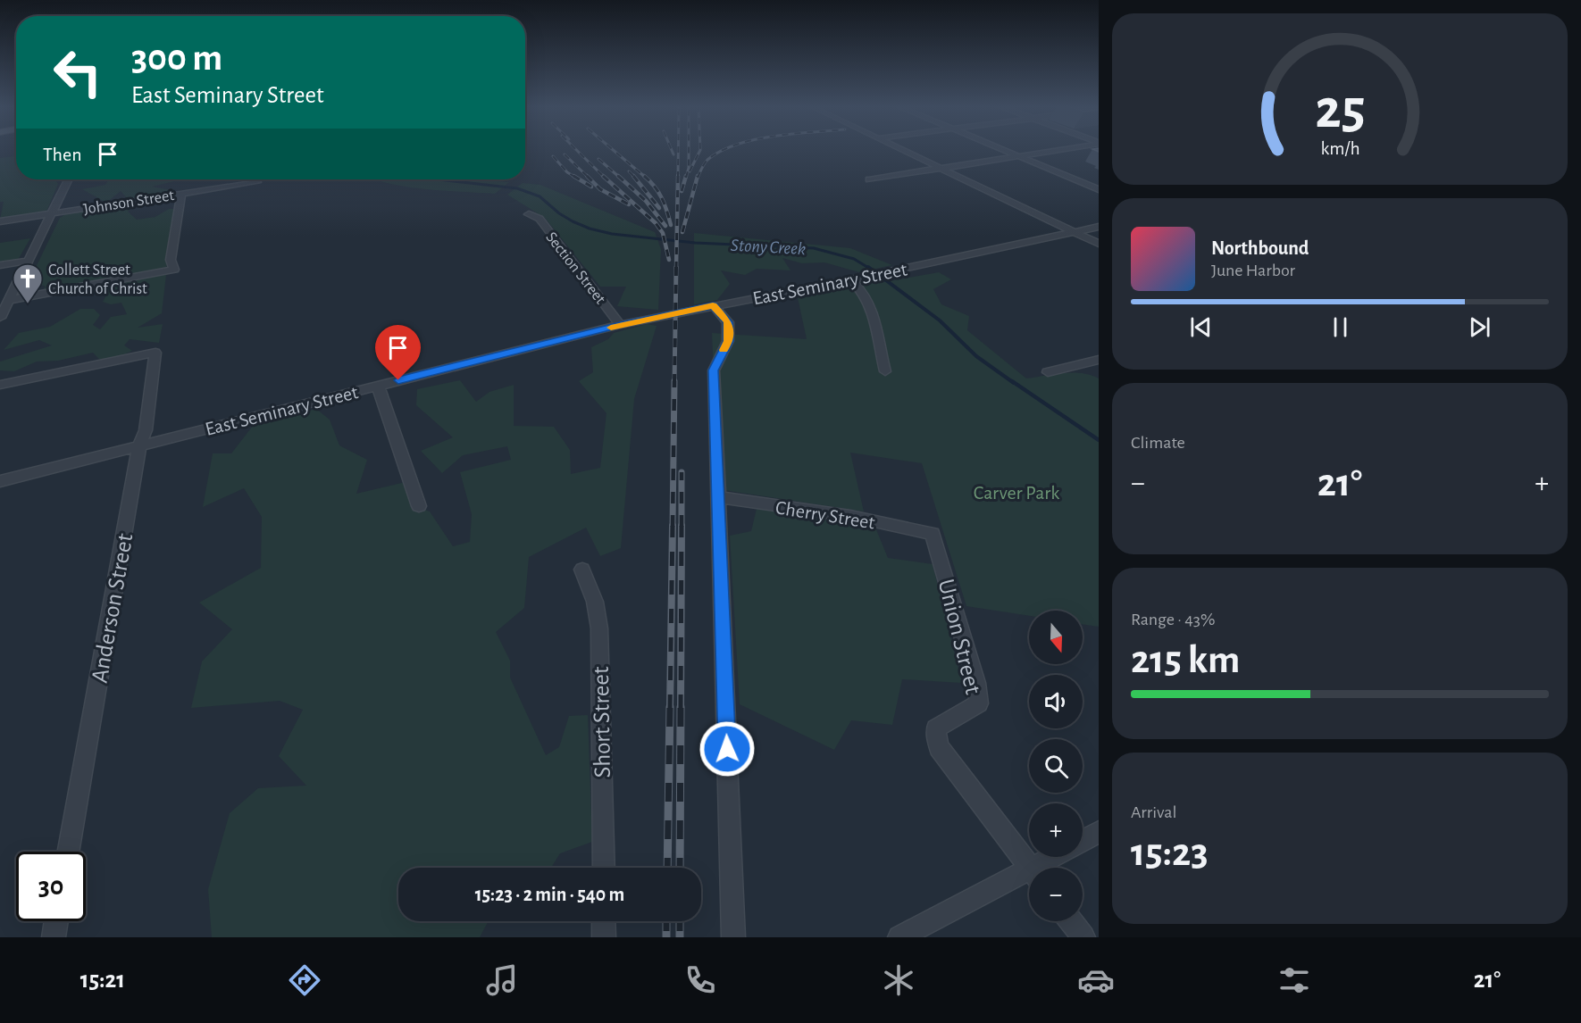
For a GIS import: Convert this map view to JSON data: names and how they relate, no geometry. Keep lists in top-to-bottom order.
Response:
{
  "streets": {
    "street": [
      "Johnson Street",
      "Section Street",
      "East Seminary Street",
      "Cherry Street",
      "Anderson Street",
      "Union Street",
      "Short Street"
    ]
  },
  "crossings": [
    ["Section Street", "East Seminary Street"],
    ["East Seminary Street", "Anderson Street"],
    ["Cherry Street", "Union Street"]
  ],
  "water": ["Stony Creek"],
  "parks": ["Carver Park"],
  "places": {
    "church": ["Collett Street Church of Christ"]
  },
  "north": "bottom",
  "page": {
    "turn": ["300 m", "East Seminary Street"],
    "then": "Then",
    "song": ["Northbound", "June Harbor"],
    "tile": [
      "Climate",
      ["Range · 43%", "215 km"],
      ["Arrival", "15:23"]
    ],
    "heat": ["−", "21°", "+"],
    "map_buttons": ["+", "−"],
    "limit": "30",
    "trip": "15:23 · 2 min · 540 m",
    "tabs": ["15:21", "21°"],
    "gauge": ["25", "km/h"]
  }
}
